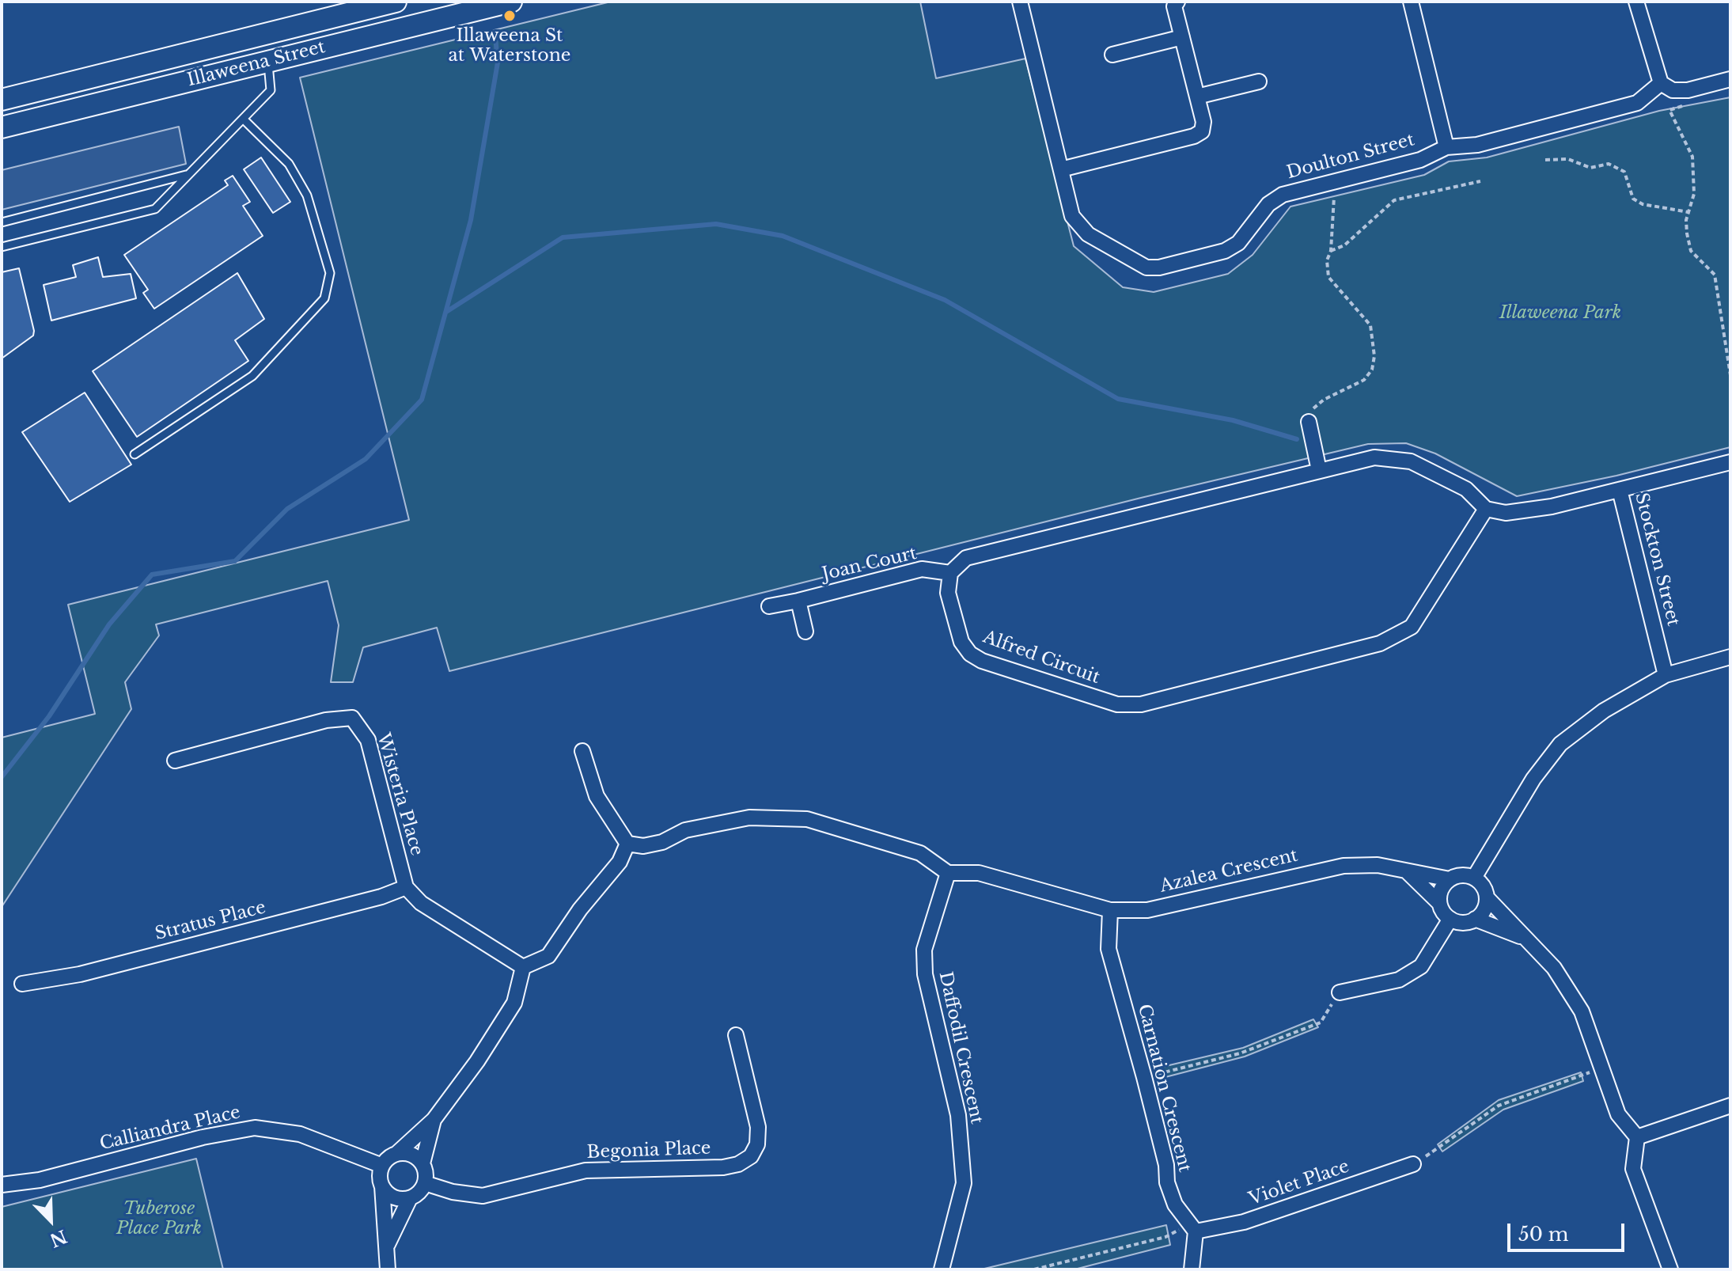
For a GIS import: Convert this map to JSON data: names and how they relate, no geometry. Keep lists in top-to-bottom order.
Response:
{
  "streets": {
    "main road": ["Illaweena Street"],
    "street": [
      "Doulton Street",
      "Stockton Street",
      "Joan Court",
      "Alfred Circuit",
      "Wisteria Place",
      "Azalea Crescent",
      "Stratus Place",
      "Daffodil Crescent",
      "Carnation Crescent",
      "Calliandra Place",
      "Begonia Place",
      "Violet Place"
    ]
  },
  "crossings": [
    ["Joan Court", "Alfred Circuit"],
    ["Wisteria Place", "Stratus Place"],
    ["Azalea Crescent", "Daffodil Crescent"],
    ["Azalea Crescent", "Carnation Crescent"],
    ["Carnation Crescent", "Violet Place"],
    ["Calliandra Place", "Begonia Place"]
  ],
  "parks": ["Illaweena Park", "Tuberose Place Park"],
  "places": ["Illaweena St at Waterstone"],
  "scale_bar": "50 m",
  "north": "bottom right"
}
